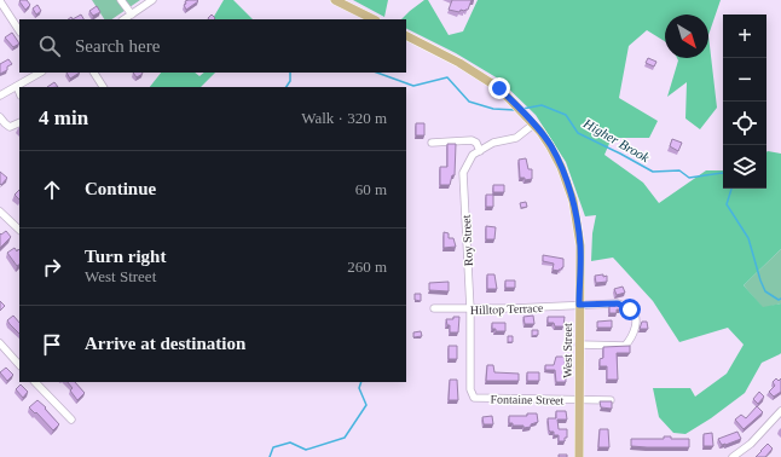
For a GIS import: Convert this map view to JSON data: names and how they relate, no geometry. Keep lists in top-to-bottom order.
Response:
{
  "streets": {
    "main road": ["West Street"],
    "street": ["Roy Street", "Hilltop Terrace", "Fontaine Street"]
  },
  "crossings": [
    ["Roy Street", "Hilltop Terrace"],
    ["Roy Street", "West Street"],
    ["Roy Street", "Fontaine Street"],
    ["Hilltop Terrace", "West Street"],
    ["West Street", "Fontaine Street"]
  ],
  "water": ["Higher Brook"],
  "north": "bottom right",
  "page": {
    "map_buttons": ["+", "−"],
    "search": "Search here",
    "heading": ["4 min", "Walk · 320 m"],
    "list": [
      ["Continue", "60 m"],
      ["Turn right", "West Street", "260 m"],
      "Arrive at destination"
    ]
  }
}
